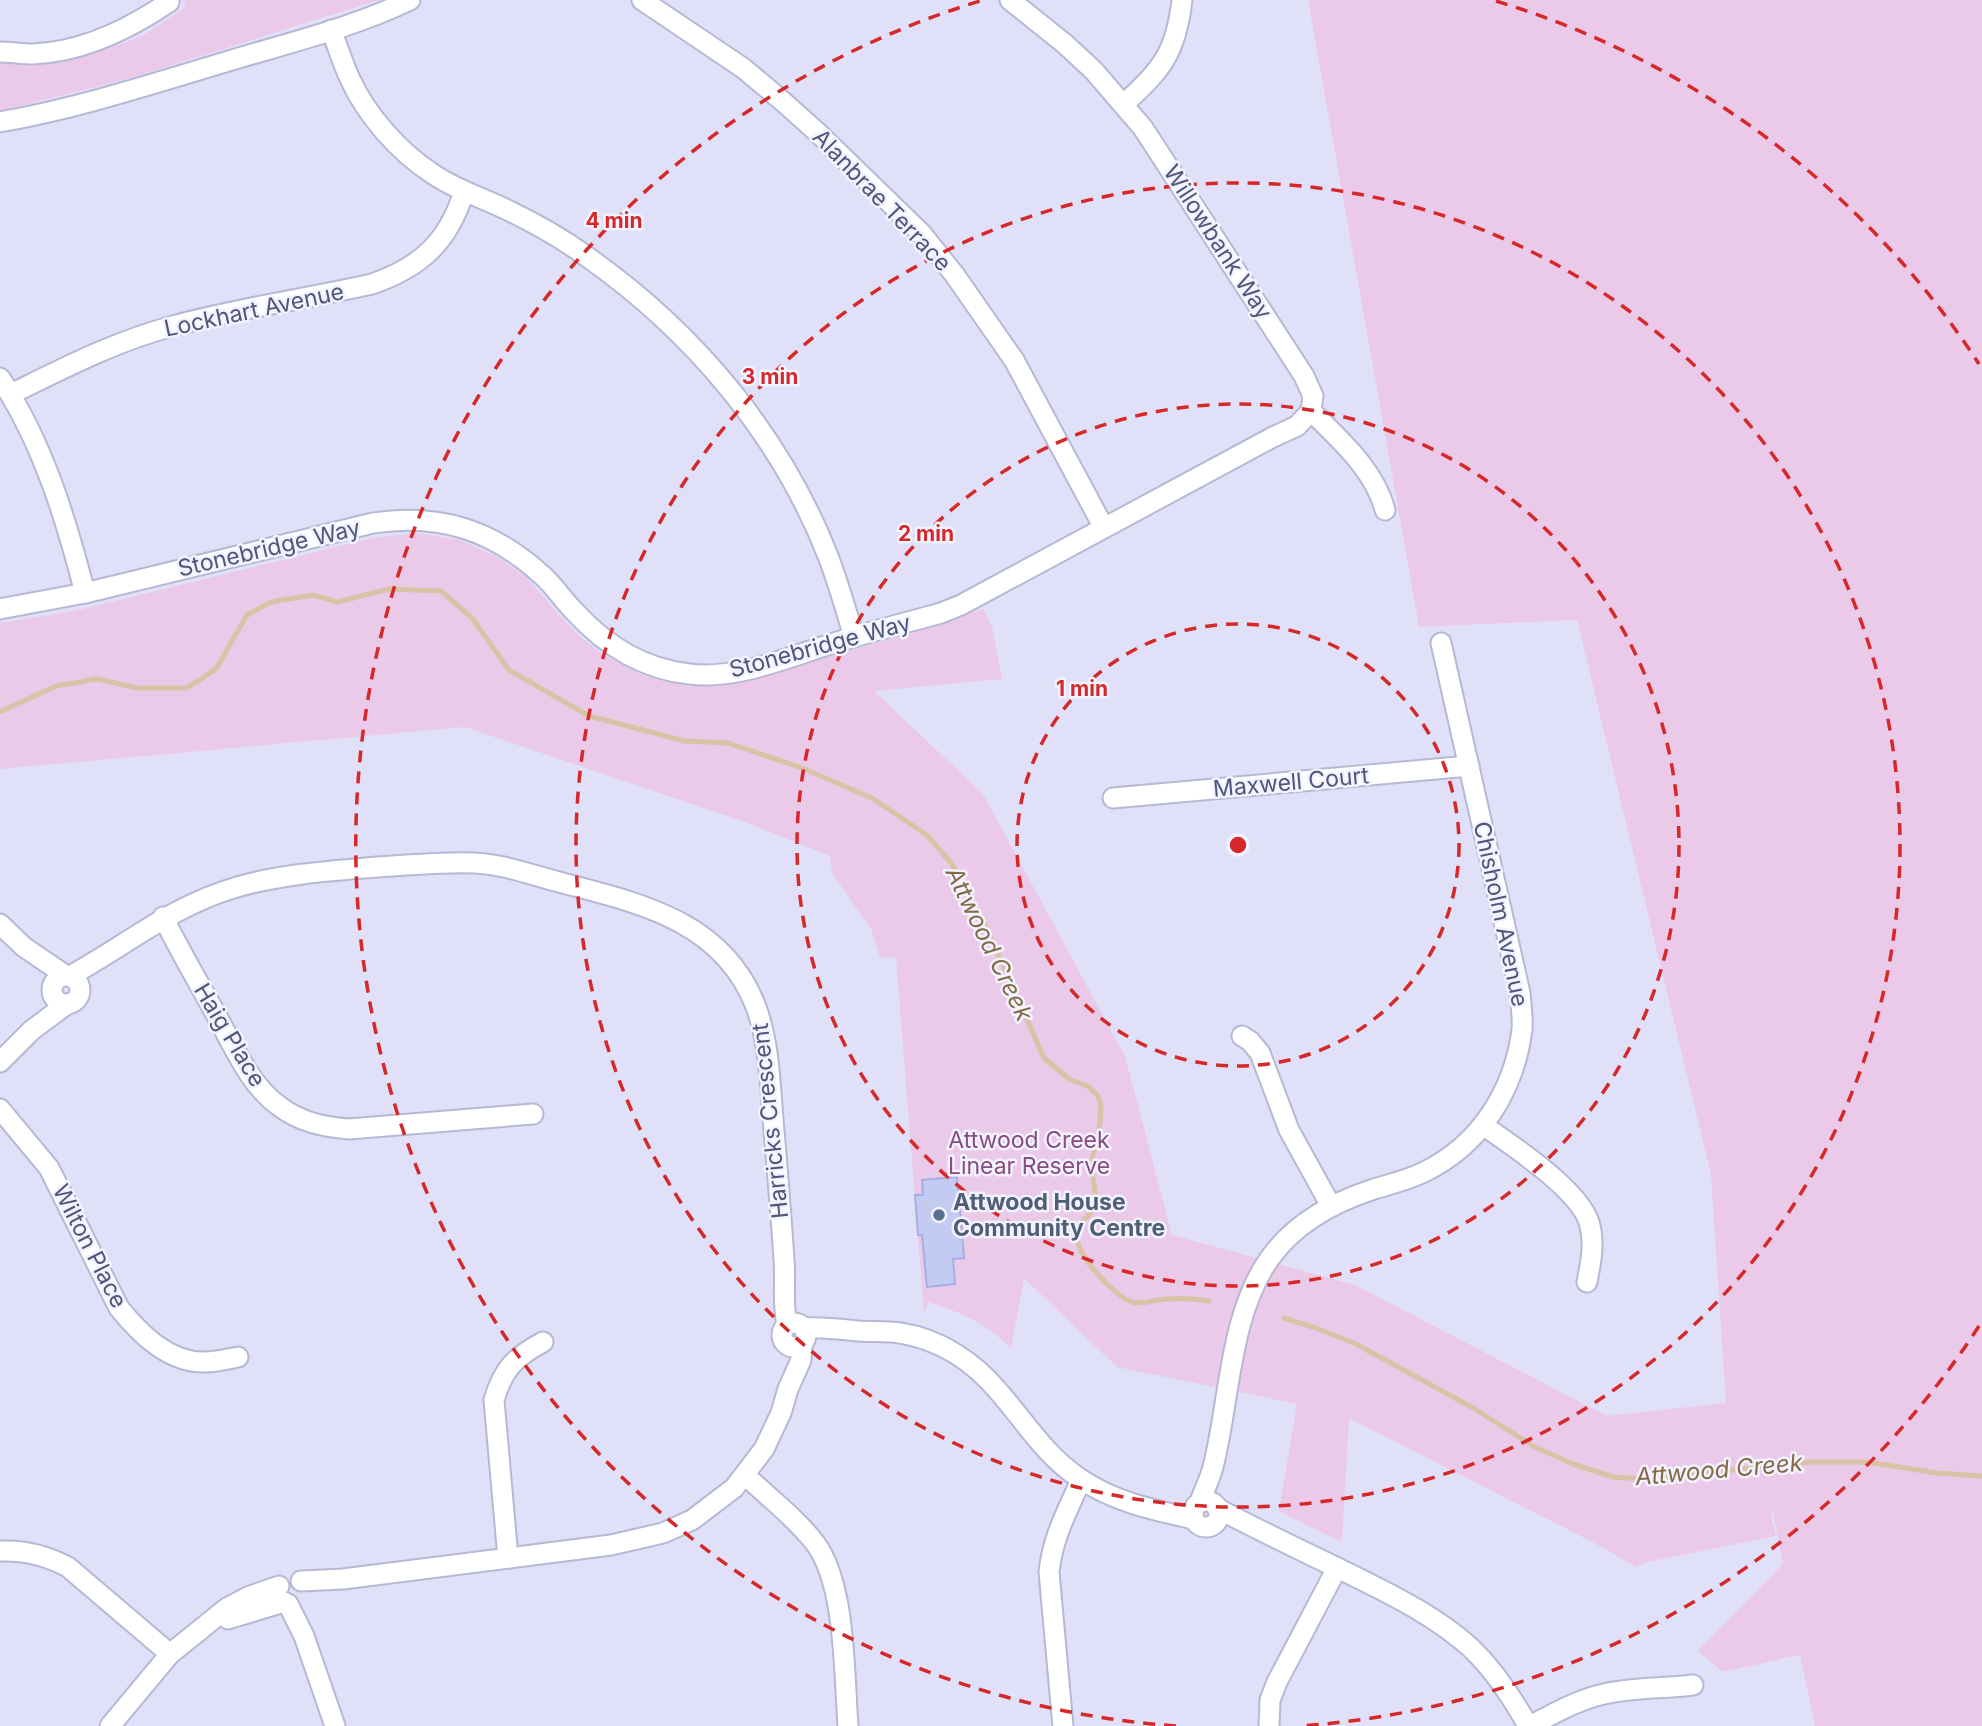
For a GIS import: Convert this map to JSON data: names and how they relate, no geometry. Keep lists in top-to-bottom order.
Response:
{
  "streets": {
    "street": [
      "Alanbrae Terrace",
      "Willowbank Way",
      "Lockhart Avenue",
      "Stonebridge Way",
      "Maxwell Court",
      "Chisholm Avenue",
      "Haig Place",
      "Harricks Crescent",
      "Wilton Place"
    ]
  },
  "crossings": [
    ["Alanbrae Terrace", "Stonebridge Way"],
    ["Willowbank Way", "Stonebridge Way"],
    ["Maxwell Court", "Chisholm Avenue"],
    ["Haig Place", "Harricks Crescent"]
  ],
  "water": ["Attwood Creek"],
  "parks": ["Attwood Creek Linear Reserve"],
  "places": ["Attwood House Community Centre"],
  "rings": [
    "4 min",
    "3 min",
    "2 min",
    "1 min"
  ]
}
